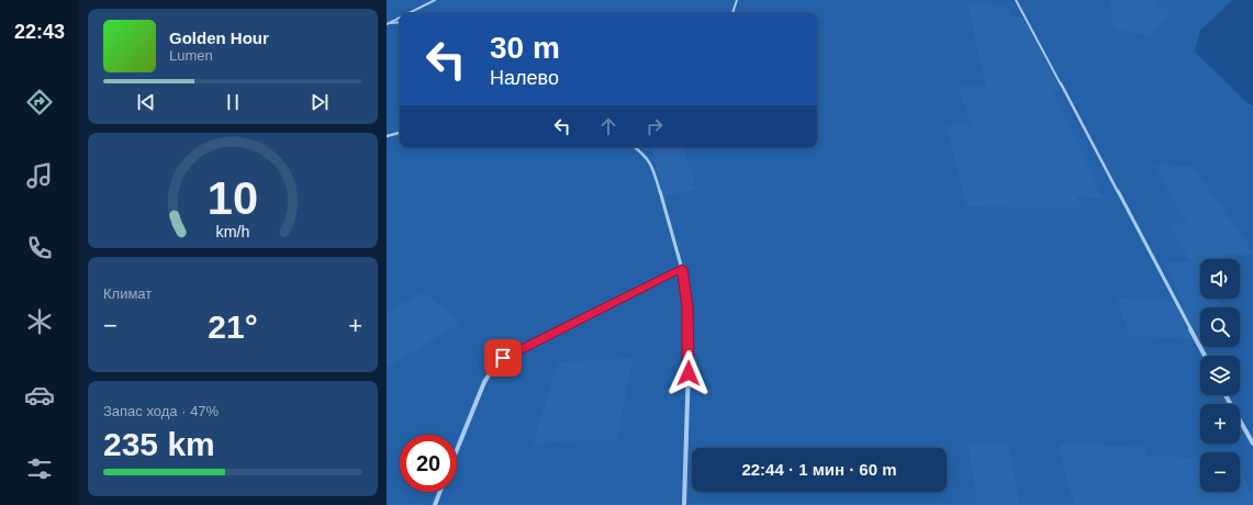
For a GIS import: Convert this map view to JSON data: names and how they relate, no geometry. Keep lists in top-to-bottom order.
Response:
{
  "page": {
    "tabs": "22:43",
    "turn": ["30 m", "Налево"],
    "song": ["Golden Hour", "Lumen"],
    "tile": [
      "Климат",
      ["Запас хода · 47%", "235 km"]
    ],
    "map_buttons": ["+", "−"],
    "heat": ["−", "21°", "+"],
    "limit": "20",
    "trip": "22:44 · 1 мин · 60 m",
    "gauge": ["10", "km/h"]
  }
}
